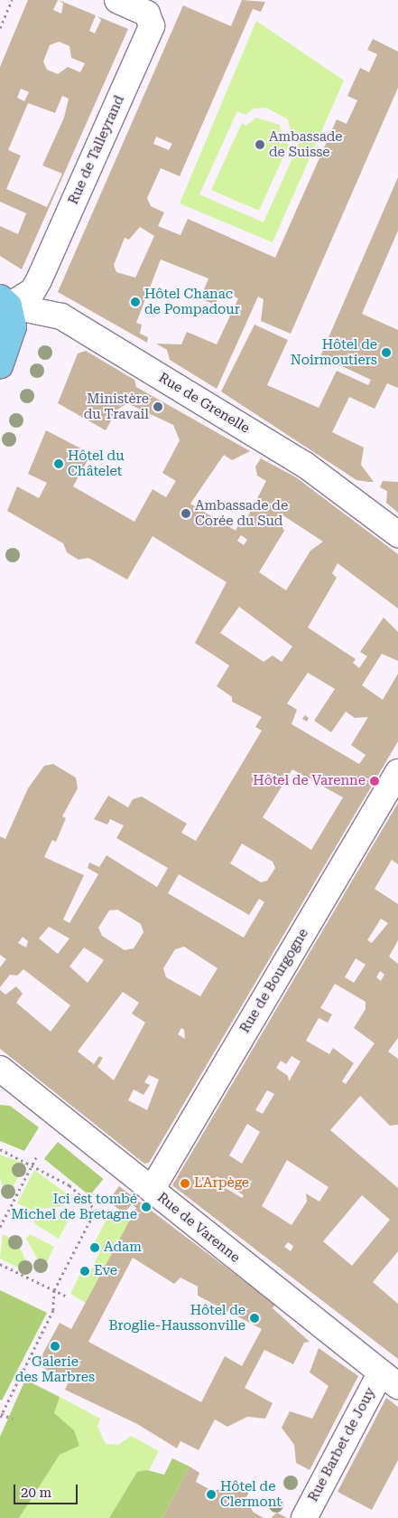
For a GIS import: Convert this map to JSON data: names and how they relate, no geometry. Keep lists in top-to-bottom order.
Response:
{
  "streets": {
    "street": [
      "Rue de Talleyrand",
      "Rue de Grenelle",
      "Rue de Bourgogne",
      "Rue de Varenne",
      "Rue Barbet de Jouy"
    ]
  },
  "crossings": [
    ["Rue de Talleyrand", "Rue de Grenelle"],
    ["Rue de Bourgogne", "Rue de Varenne"],
    ["Rue de Varenne", "Rue Barbet de Jouy"]
  ],
  "places": [
    "Ambassade de Suisse",
    "Hôtel Chanac de Pompadour",
    "Hôtel de Noirmoutiers",
    "Ministère du Travail",
    "Hôtel du Châtelet",
    "Ambassade de Corée du Sud",
    "Hôtel de Varenne",
    "L'Arpège",
    "Ici est tombé Michel de Bretagne",
    "Adam",
    "Eve",
    "Hôtel de Broglie-Haussonville",
    "Galerie des Marbres",
    "Hôtel de Clermont"
  ],
  "scale_bar": "20 m"
}
